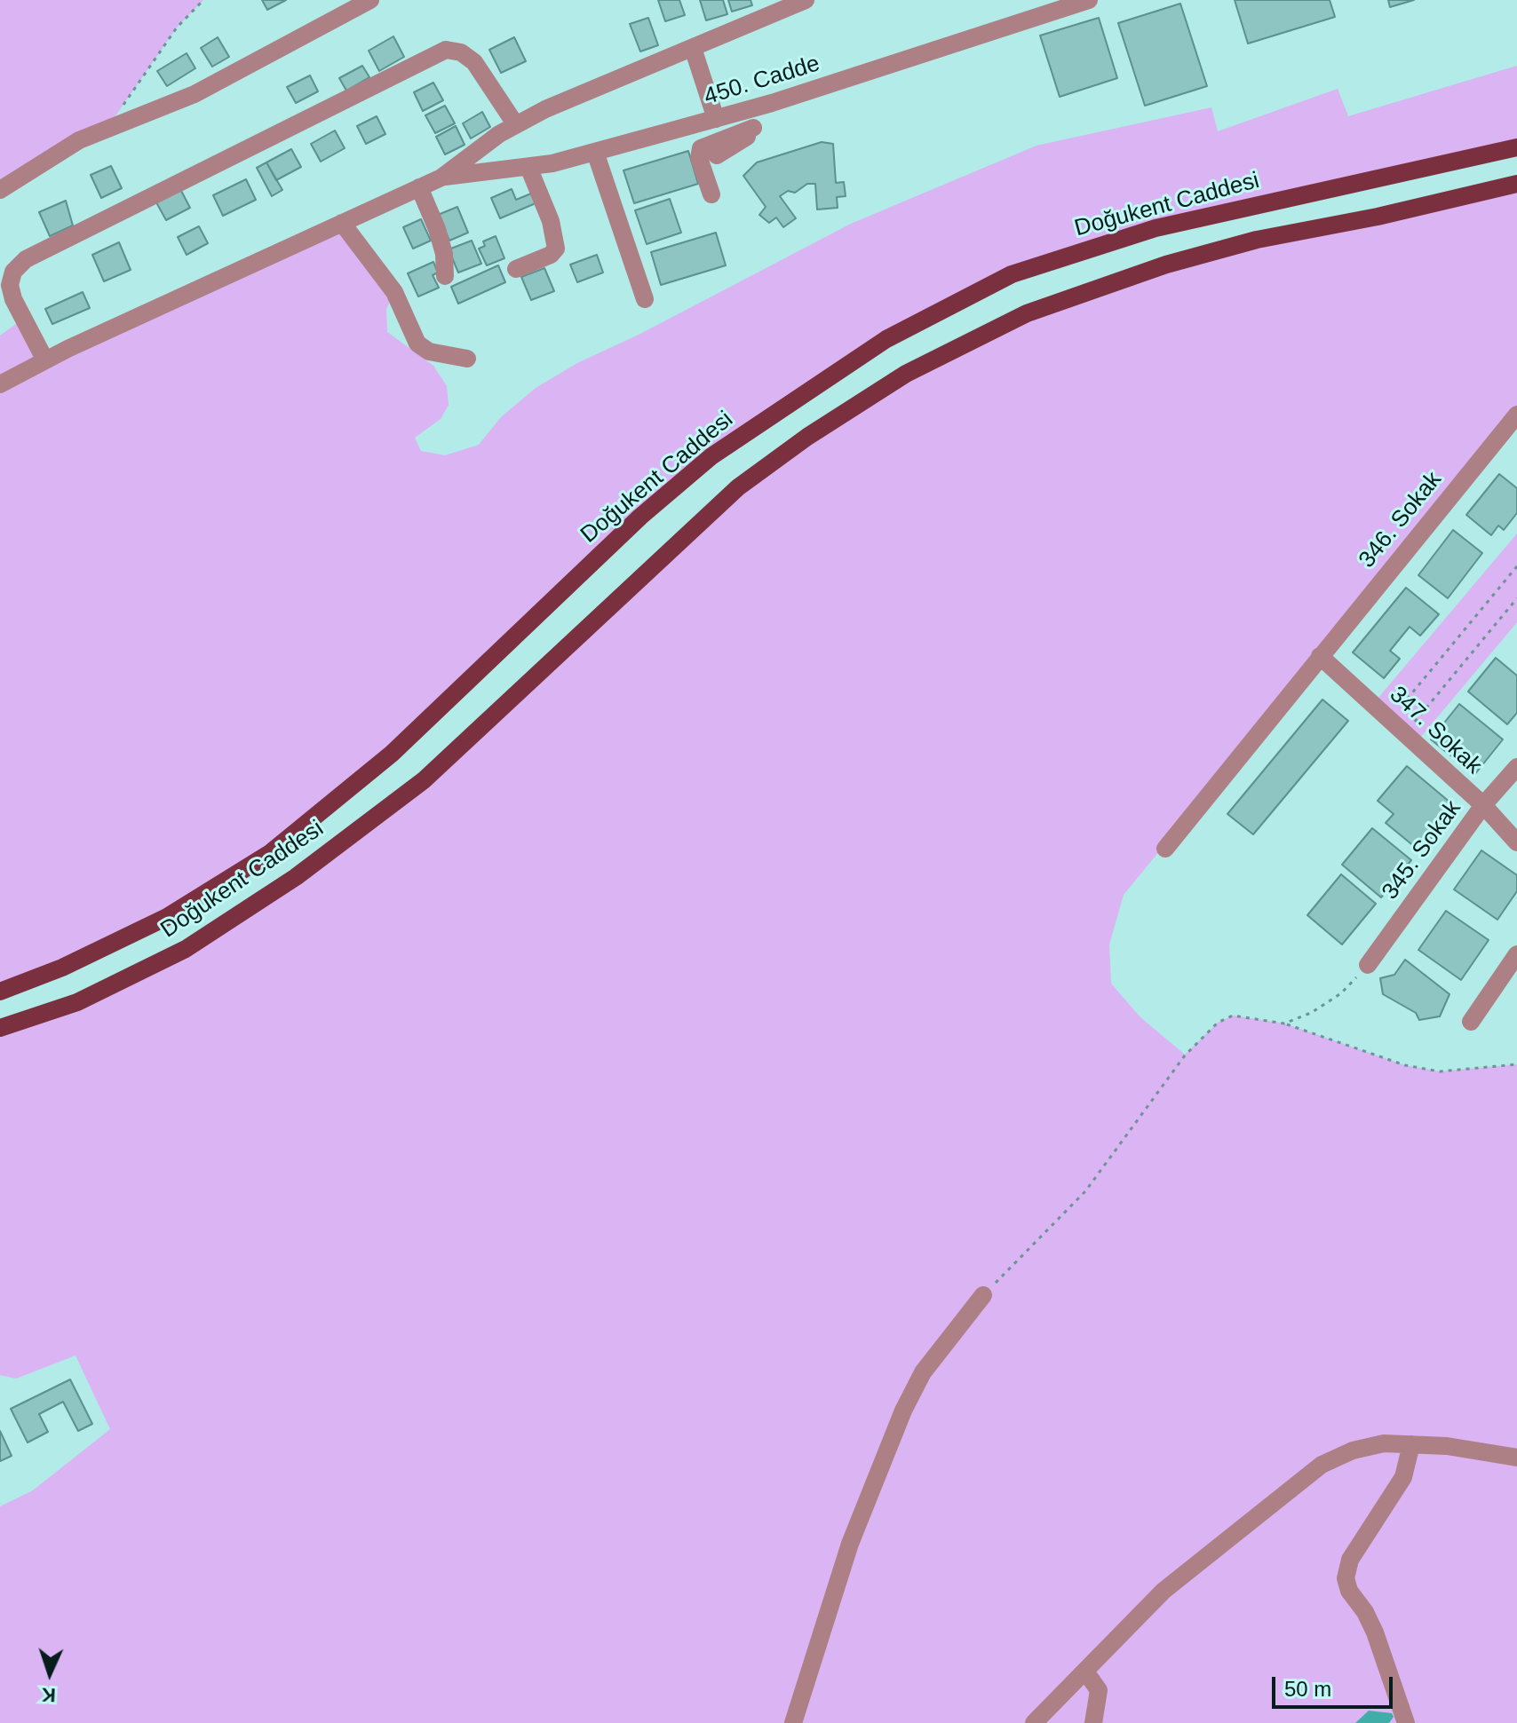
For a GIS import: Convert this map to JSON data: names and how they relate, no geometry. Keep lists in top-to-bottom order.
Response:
{
  "streets": {
    "main road": ["Doğukent Caddesi"],
    "street": [
      "450. Cadde",
      "346. Sokak",
      "347. Sokak",
      "345. Sokak"
    ]
  },
  "crossings": [
    ["346. Sokak", "347. Sokak"],
    ["347. Sokak", "345. Sokak"]
  ],
  "scale_bar": "50 m",
  "north": "bottom"
}
